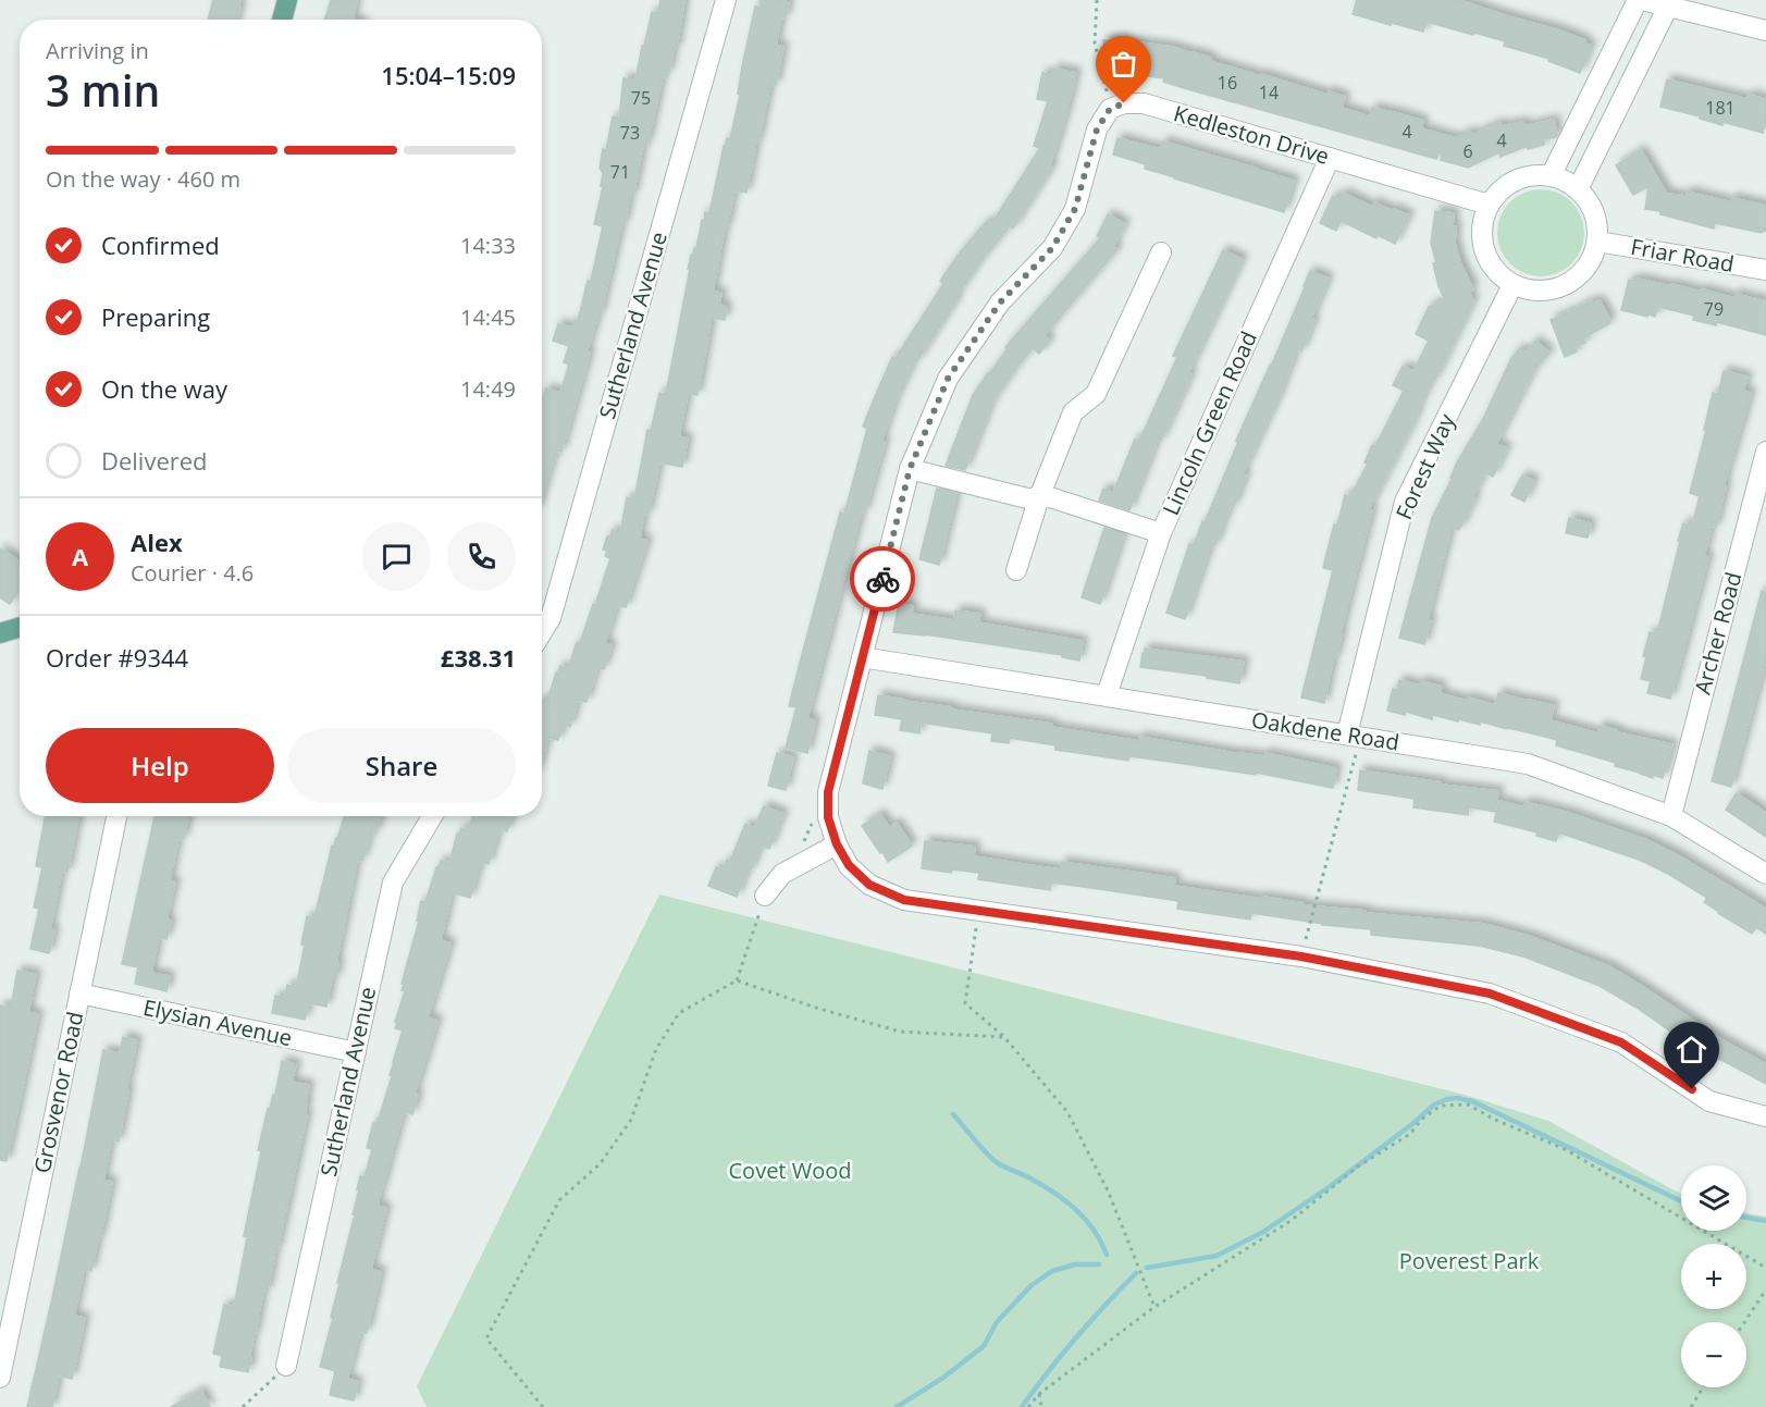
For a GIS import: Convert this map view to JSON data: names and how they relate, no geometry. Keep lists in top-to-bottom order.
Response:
{
  "streets": {
    "street": [
      "Kedleston Drive",
      "Friar Road",
      "Sutherland Avenue",
      "Lincoln Green Road",
      "Forest Way",
      "Archer Road",
      "Oakdene Road",
      "Elysian Avenue",
      "Grosvenor Road"
    ]
  },
  "crossings": [
    ["Kedleston Drive", "Friar Road"],
    ["Kedleston Drive", "Lincoln Green Road"],
    ["Kedleston Drive", "Forest Way"],
    ["Friar Road", "Forest Way"],
    ["Sutherland Avenue", "Elysian Avenue"],
    ["Lincoln Green Road", "Oakdene Road"],
    ["Forest Way", "Oakdene Road"],
    ["Archer Road", "Oakdene Road"],
    ["Elysian Avenue", "Grosvenor Road"]
  ],
  "parks": ["Covet Wood", "Poverest Park"],
  "house_numbers": [
    "16",
    "14",
    "75",
    "181",
    "4",
    "73",
    "4",
    "6",
    "71",
    "79"
  ],
  "page": {
    "heading": ["3 min", "Arriving in", "15:04–15:09"],
    "panel": [
      "Alex",
      "Courier · 4.6",
      "Order #9344",
      "£38.31"
    ],
    "bar": "On the way · 460 m",
    "list": [
      ["Confirmed", "14:33"],
      ["Preparing", "14:45"],
      ["On the way", "14:49"],
      "Delivered"
    ],
    "round": "A",
    "buttons": ["Help", "Share"],
    "map_buttons": ["+", "−"]
  }
}
